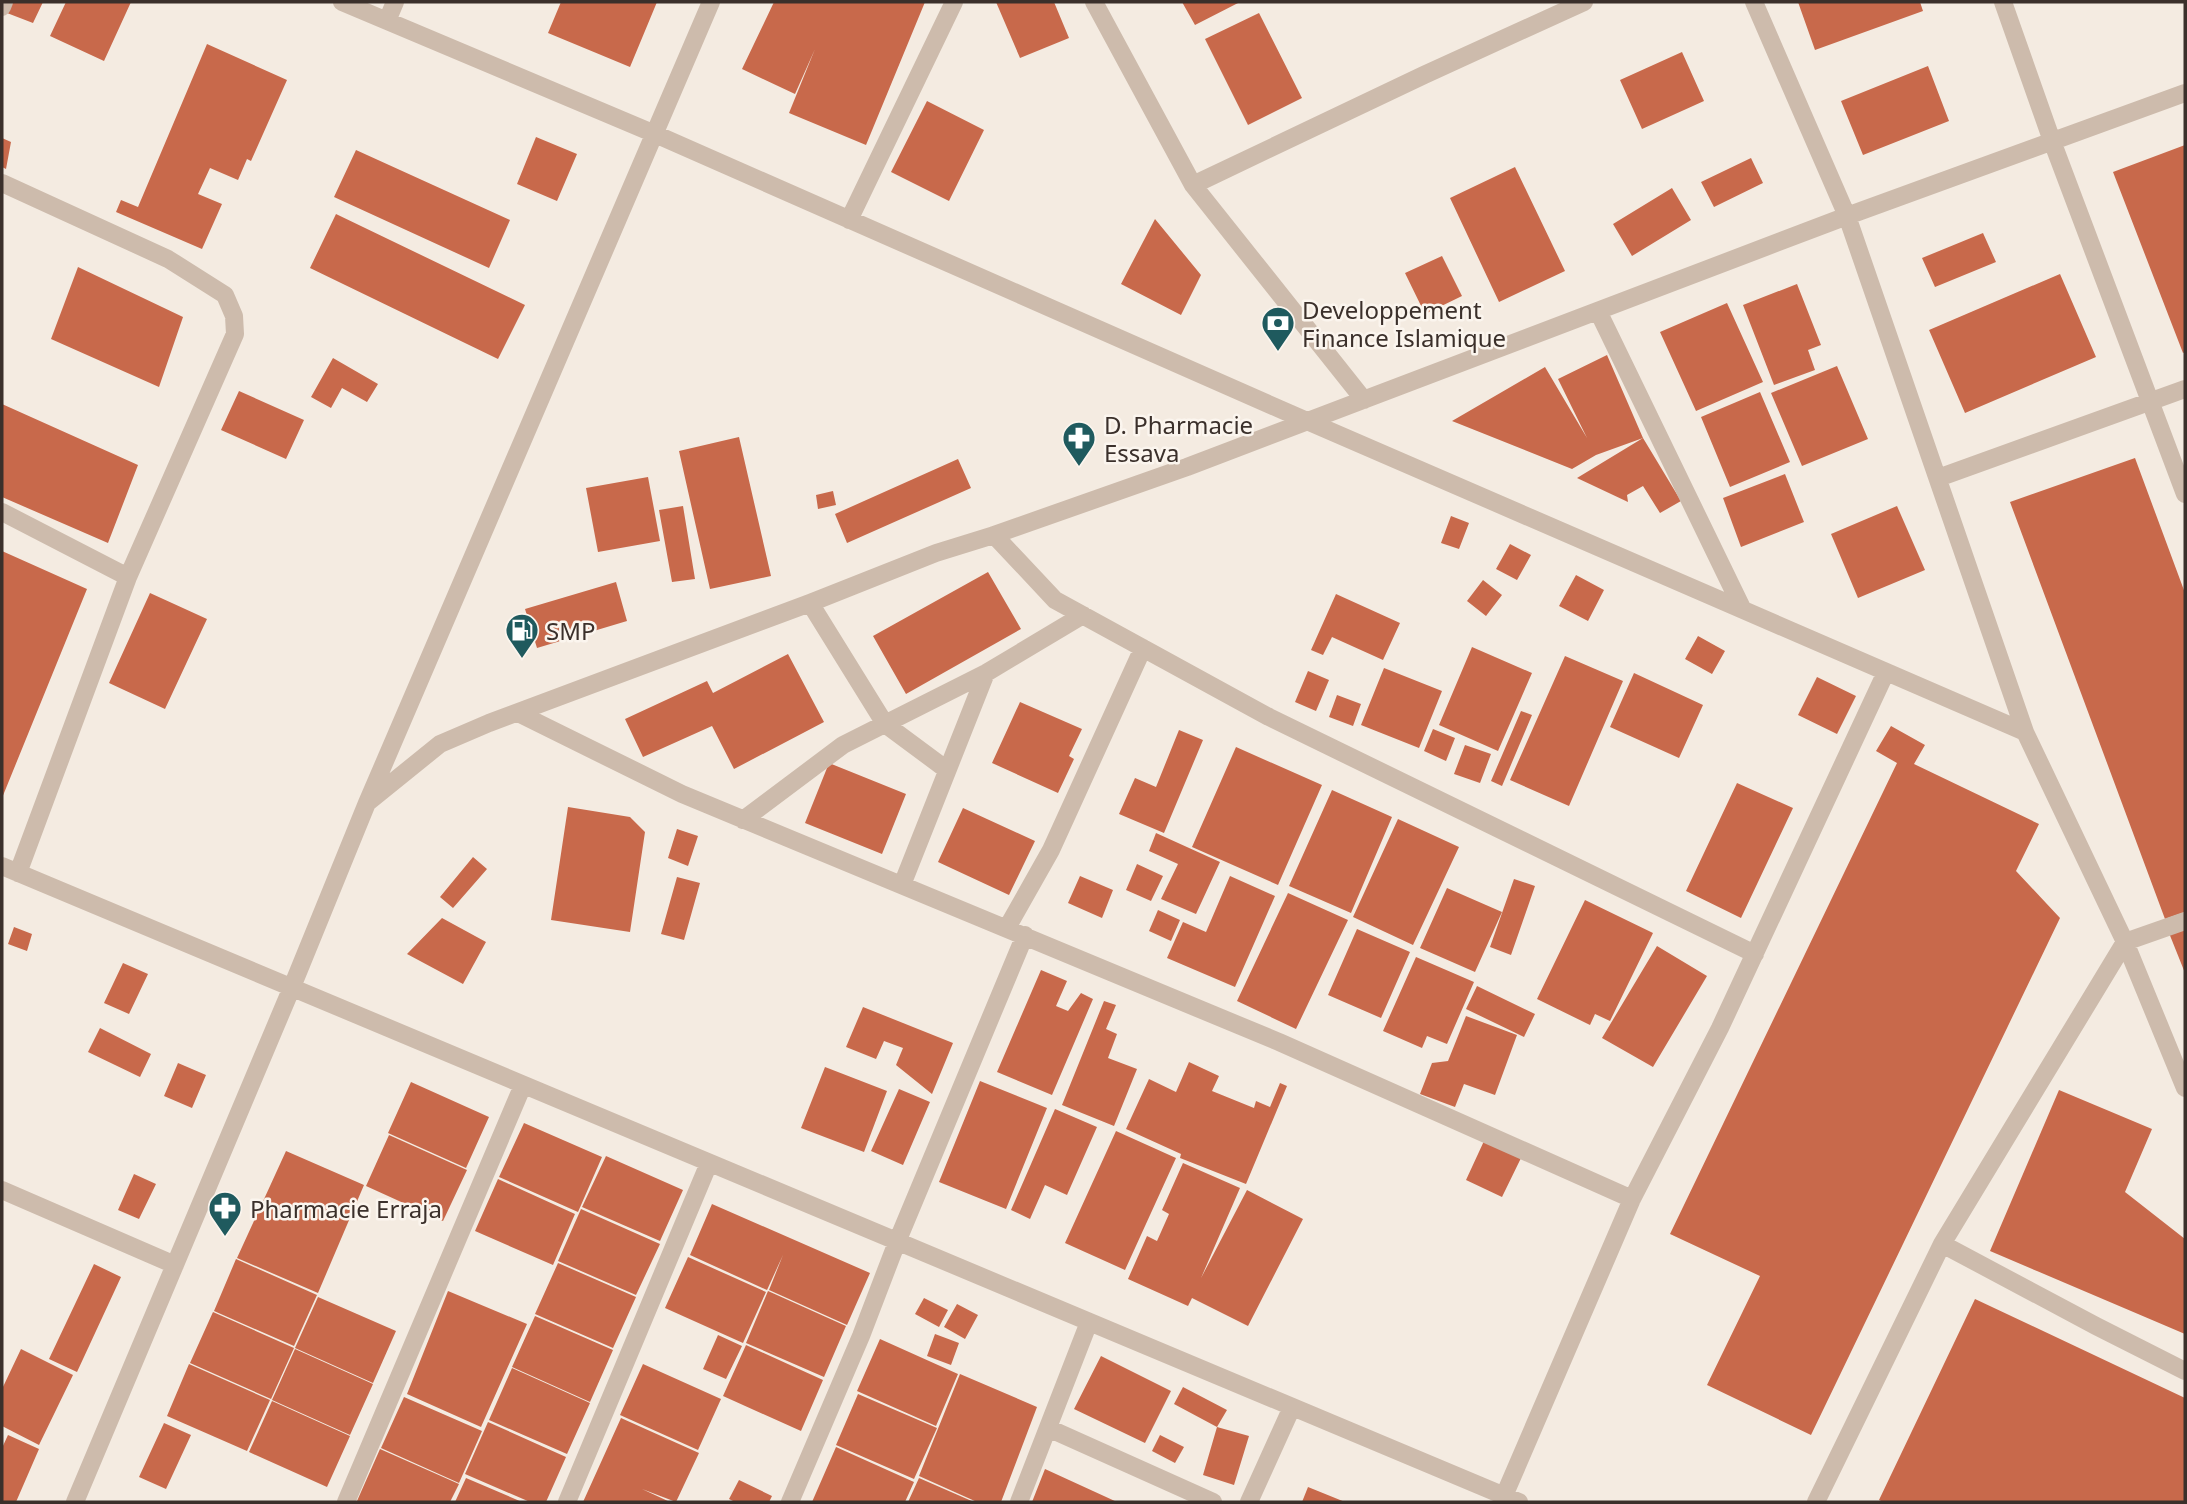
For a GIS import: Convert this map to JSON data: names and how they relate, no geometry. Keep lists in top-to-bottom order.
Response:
{
  "places": {
    "bank": ["Developpement Finance Islamique"],
    "pharmacy": ["D. Pharmacie Essava", "Pharmacie Erraja"],
    "fuel station": ["SMP"]
  }
}
